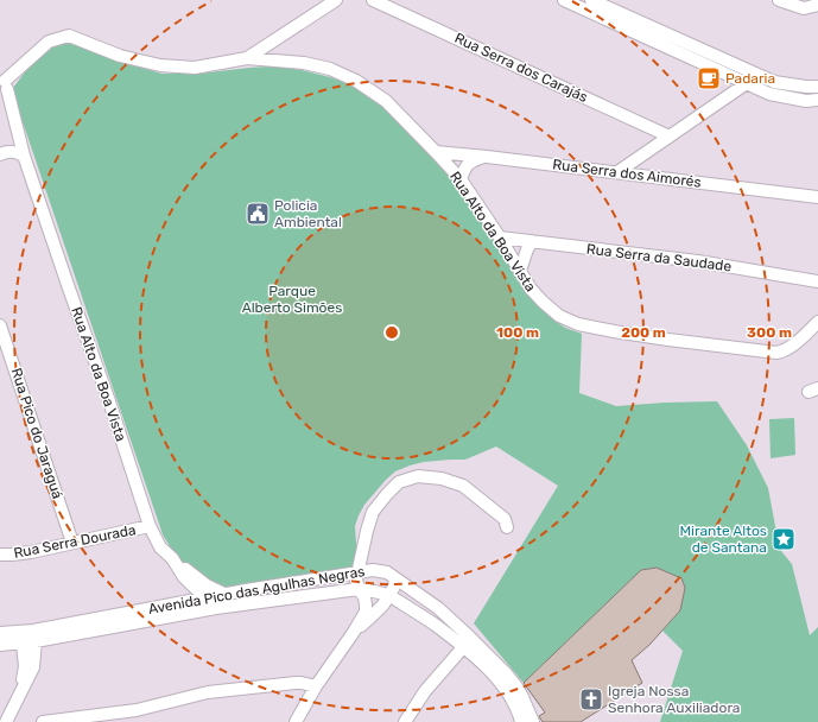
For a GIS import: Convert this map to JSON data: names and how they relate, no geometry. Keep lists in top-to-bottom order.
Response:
{
  "streets": {
    "street": [
      "Rua Serra dos Carajás",
      "Rua Serra dos Aimorés",
      "Rua Alto da Boa Vista",
      "Rua Serra da Saudade",
      "Rua Pico do Jaraguá",
      "Rua Serra Dourada",
      "Avenida Pico das Agulhas Negras"
    ]
  },
  "crossings": [
    ["Rua Serra dos Aimorés", "Rua Alto da Boa Vista"],
    ["Rua Alto da Boa Vista", "Rua Serra da Saudade"],
    ["Rua Alto da Boa Vista", "Rua Serra Dourada"],
    ["Rua Alto da Boa Vista", "Avenida Pico das Agulhas Negras"],
    ["Rua Pico do Jaraguá", "Rua Serra Dourada"]
  ],
  "parks": ["Parque Alberto Simões"],
  "places": {
    "cafe": ["Padaria"],
    "public building": ["Policia Ambiental"],
    "place": ["Mirante Altos de Santana"],
    "church": ["Igreja Nossa Senhora Auxiliadora"]
  },
  "rings": ["100 m", "200 m", "300 m"]
}
